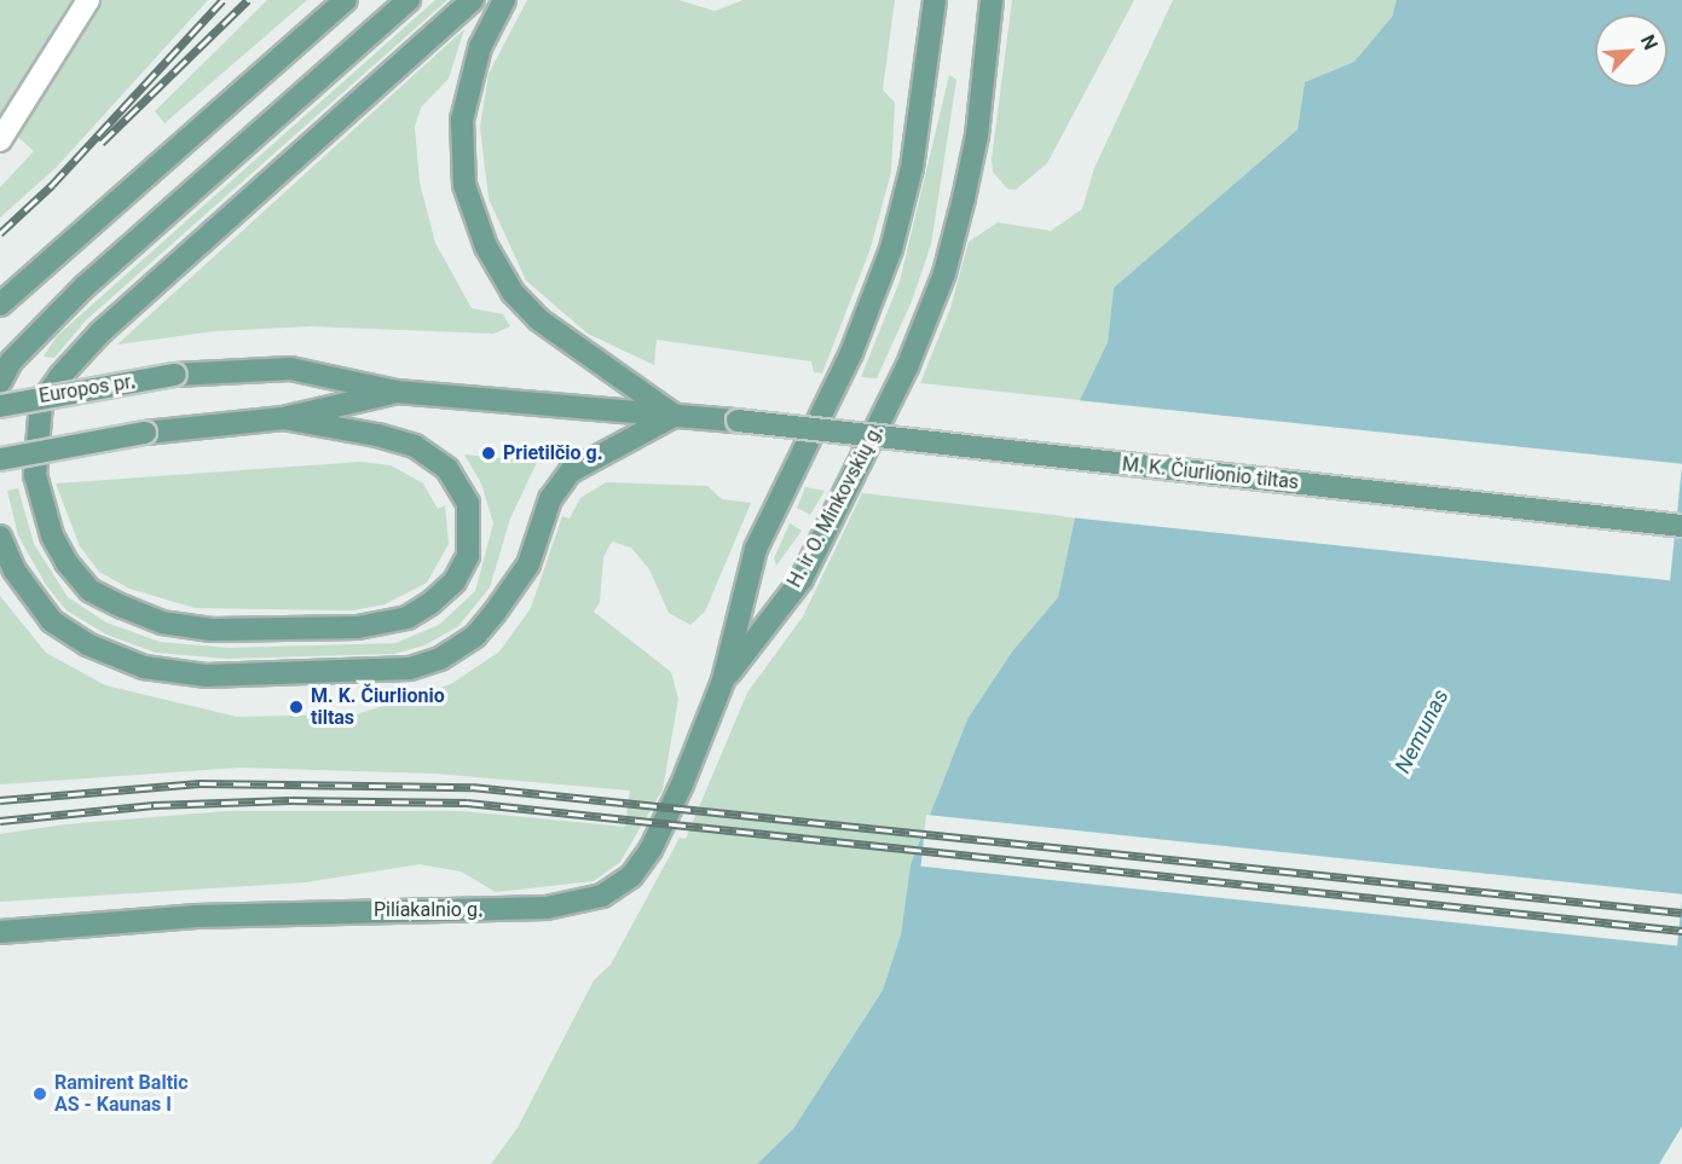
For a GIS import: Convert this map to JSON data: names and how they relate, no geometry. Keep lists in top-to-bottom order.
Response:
{
  "streets": {
    "main road": [
      "Europos pr.",
      "M. K. Čiurlionio tiltas",
      "H. ir O. Minkovskių g.",
      "Piliakalnio g."
    ]
  },
  "crossings": [
    ["H. ir O. Minkovskių g.", "Piliakalnio g."]
  ],
  "water": ["Nemunas"],
  "places": ["Prietilčio g.", "M. K. Čiurlionio tiltas", "Ramirent Baltic AS - Kaunas I"],
  "north": "top right"
}
